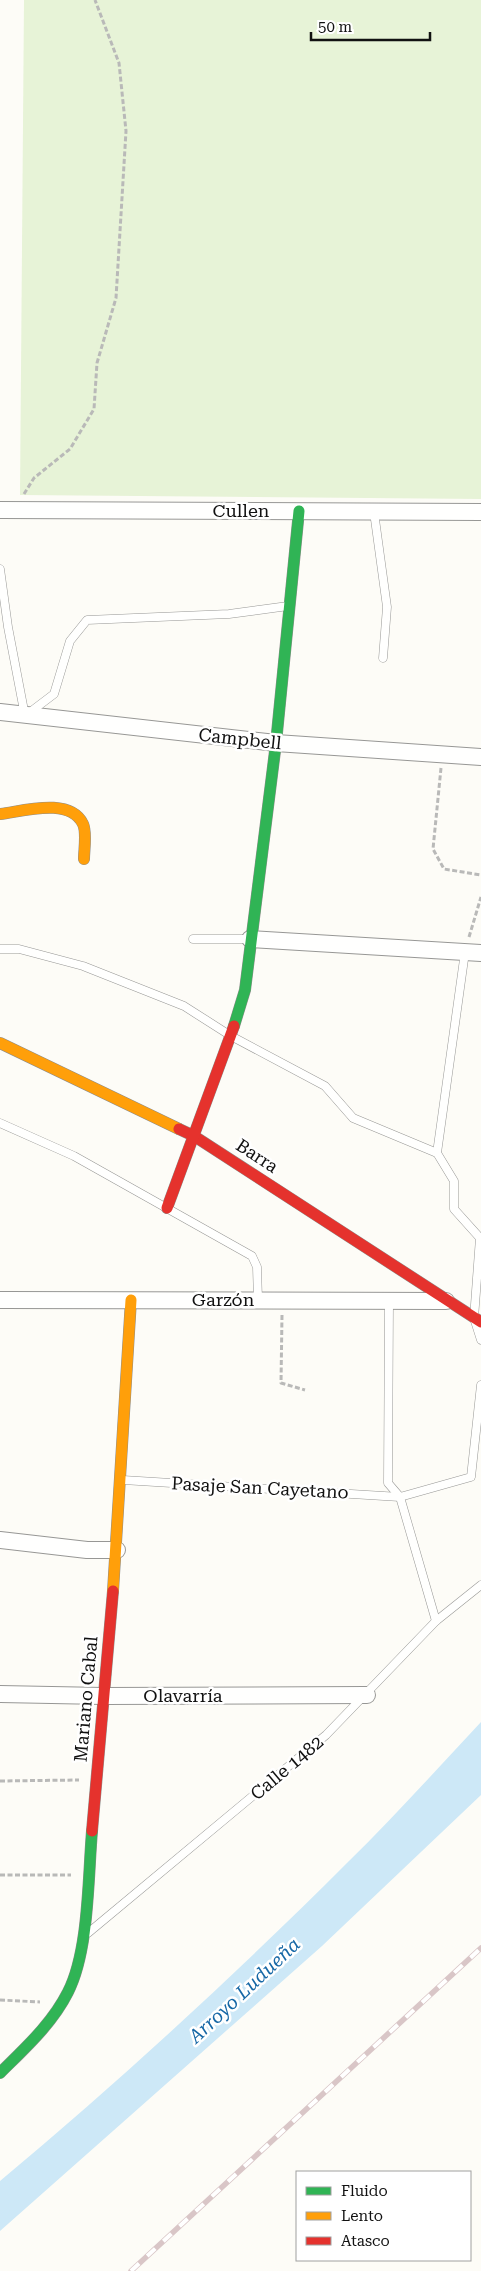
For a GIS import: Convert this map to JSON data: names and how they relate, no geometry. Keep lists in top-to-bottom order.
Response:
{
  "streets": {
    "street": [
      "Cullen",
      "Campbell",
      "Barra",
      "Garzón",
      "Olavarría",
      "Mariano Cabal"
    ],
    "lane": ["Pasaje San Cayetano", "Calle 1482"]
  },
  "crossings": [
    ["Barra", "Garzón"],
    ["Garzón", "Mariano Cabal"],
    ["Pasaje San Cayetano", "Mariano Cabal"],
    ["Olavarría", "Mariano Cabal"],
    ["Olavarría", "Calle 1482"],
    ["Mariano Cabal", "Calle 1482"]
  ],
  "water": ["Arroyo Ludueña"],
  "legend": ["Fluido", "Lento", "Atasco"],
  "scale_bar": "50 m"
}
